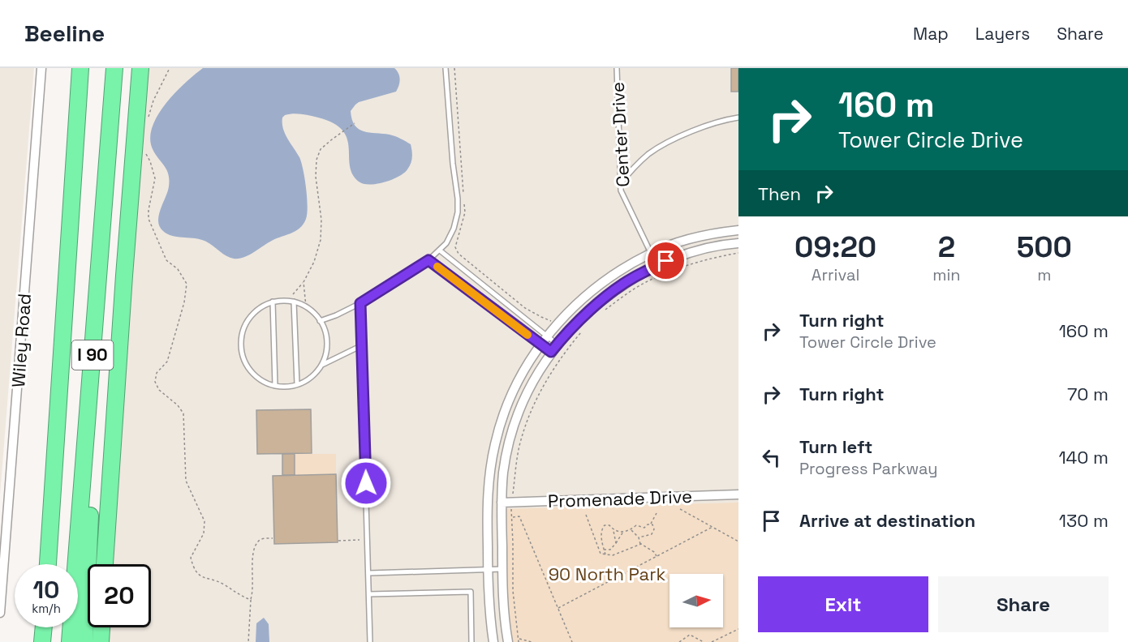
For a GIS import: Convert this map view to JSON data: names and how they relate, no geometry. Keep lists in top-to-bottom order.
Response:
{
  "streets": {
    "highway": ["I 90"],
    "street": ["Wiley Road", "Promenade Drive"],
    "lane": ["Center Drive"]
  },
  "parks": ["90 North Park"],
  "north": "right",
  "page": {
    "header": "Beeline",
    "nav": ["Map", "Layers", "Share"],
    "turn": ["160 m", "Tower Circle Drive"],
    "then": "Then",
    "eta": [
      "09:20",
      "Arrival",
      "2",
      "min",
      "500",
      "m"
    ],
    "list": [
      {
        "name": "Turn right",
        "note": "Tower Circle Drive",
        "value": "160 m"
      },
      {
        "name": "Turn right",
        "value": "70 m"
      },
      {
        "name": "Turn left",
        "note": "Progress Parkway",
        "value": "140 m"
      },
      {
        "name": "Arrive at destination",
        "value": "130 m"
      }
    ],
    "speed": "10 km/h",
    "limit": "20",
    "buttons": ["Exit", "Share"]
  }
}
